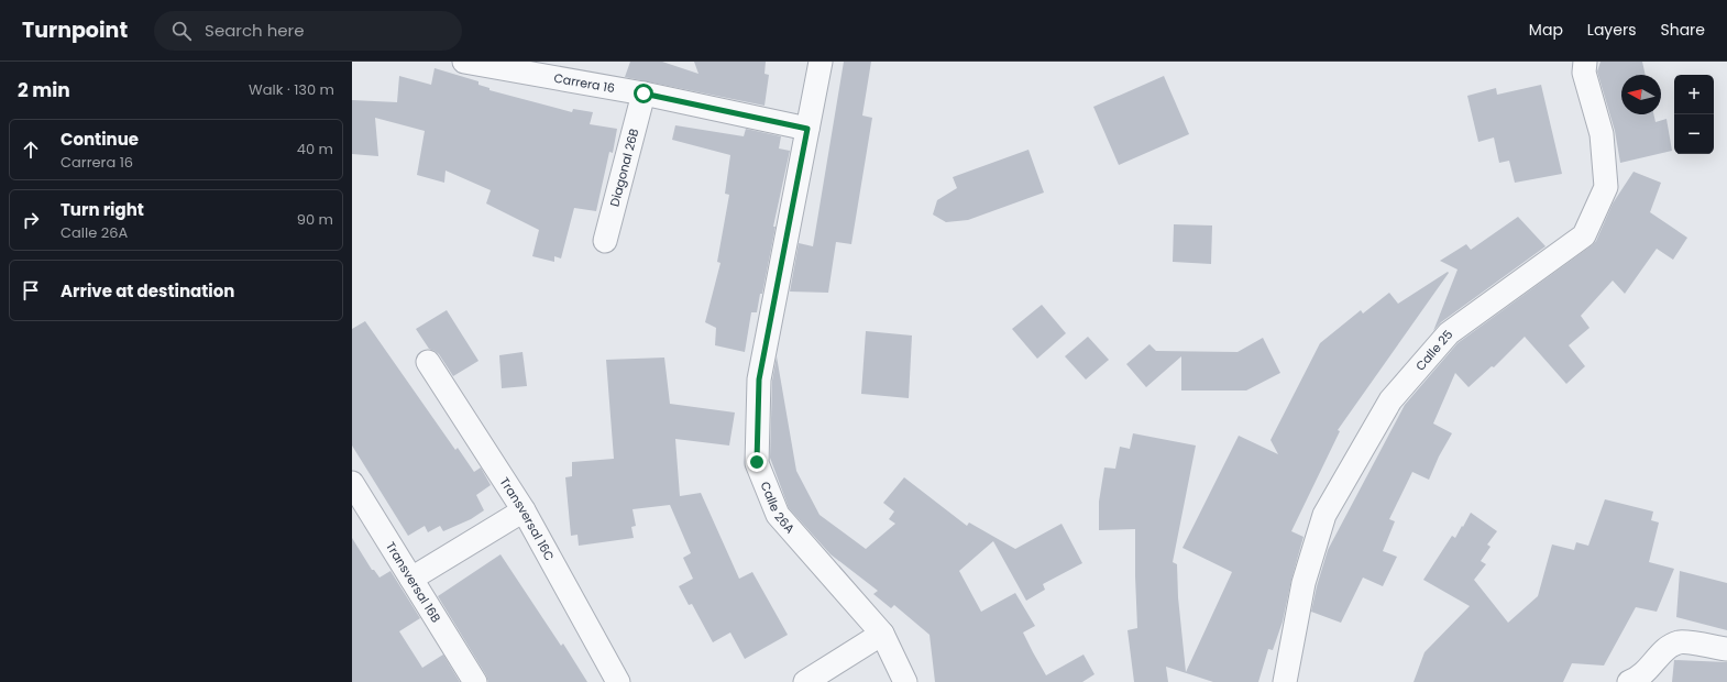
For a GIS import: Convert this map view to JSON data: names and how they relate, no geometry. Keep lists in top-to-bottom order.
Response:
{
  "streets": {
    "street": [
      "Carrera 16",
      "Diagonal 26B",
      "Calle 25",
      "Calle 26A",
      "Transversal 16C",
      "Transversal 16B"
    ]
  },
  "crossings": [
    ["Carrera 16", "Diagonal 26B"],
    ["Carrera 16", "Calle 26A"]
  ],
  "north": "left",
  "page": {
    "header": "Turnpoint",
    "search": "Search here",
    "nav": ["Map", "Layers", "Share"],
    "heading": ["2 min", "Walk · 130 m"],
    "map_buttons": ["+", "−"],
    "list": [
      ["Continue", "Carrera 16", "40 m"],
      ["Turn right", "Calle 26A", "90 m"],
      "Arrive at destination"
    ]
  }
}
